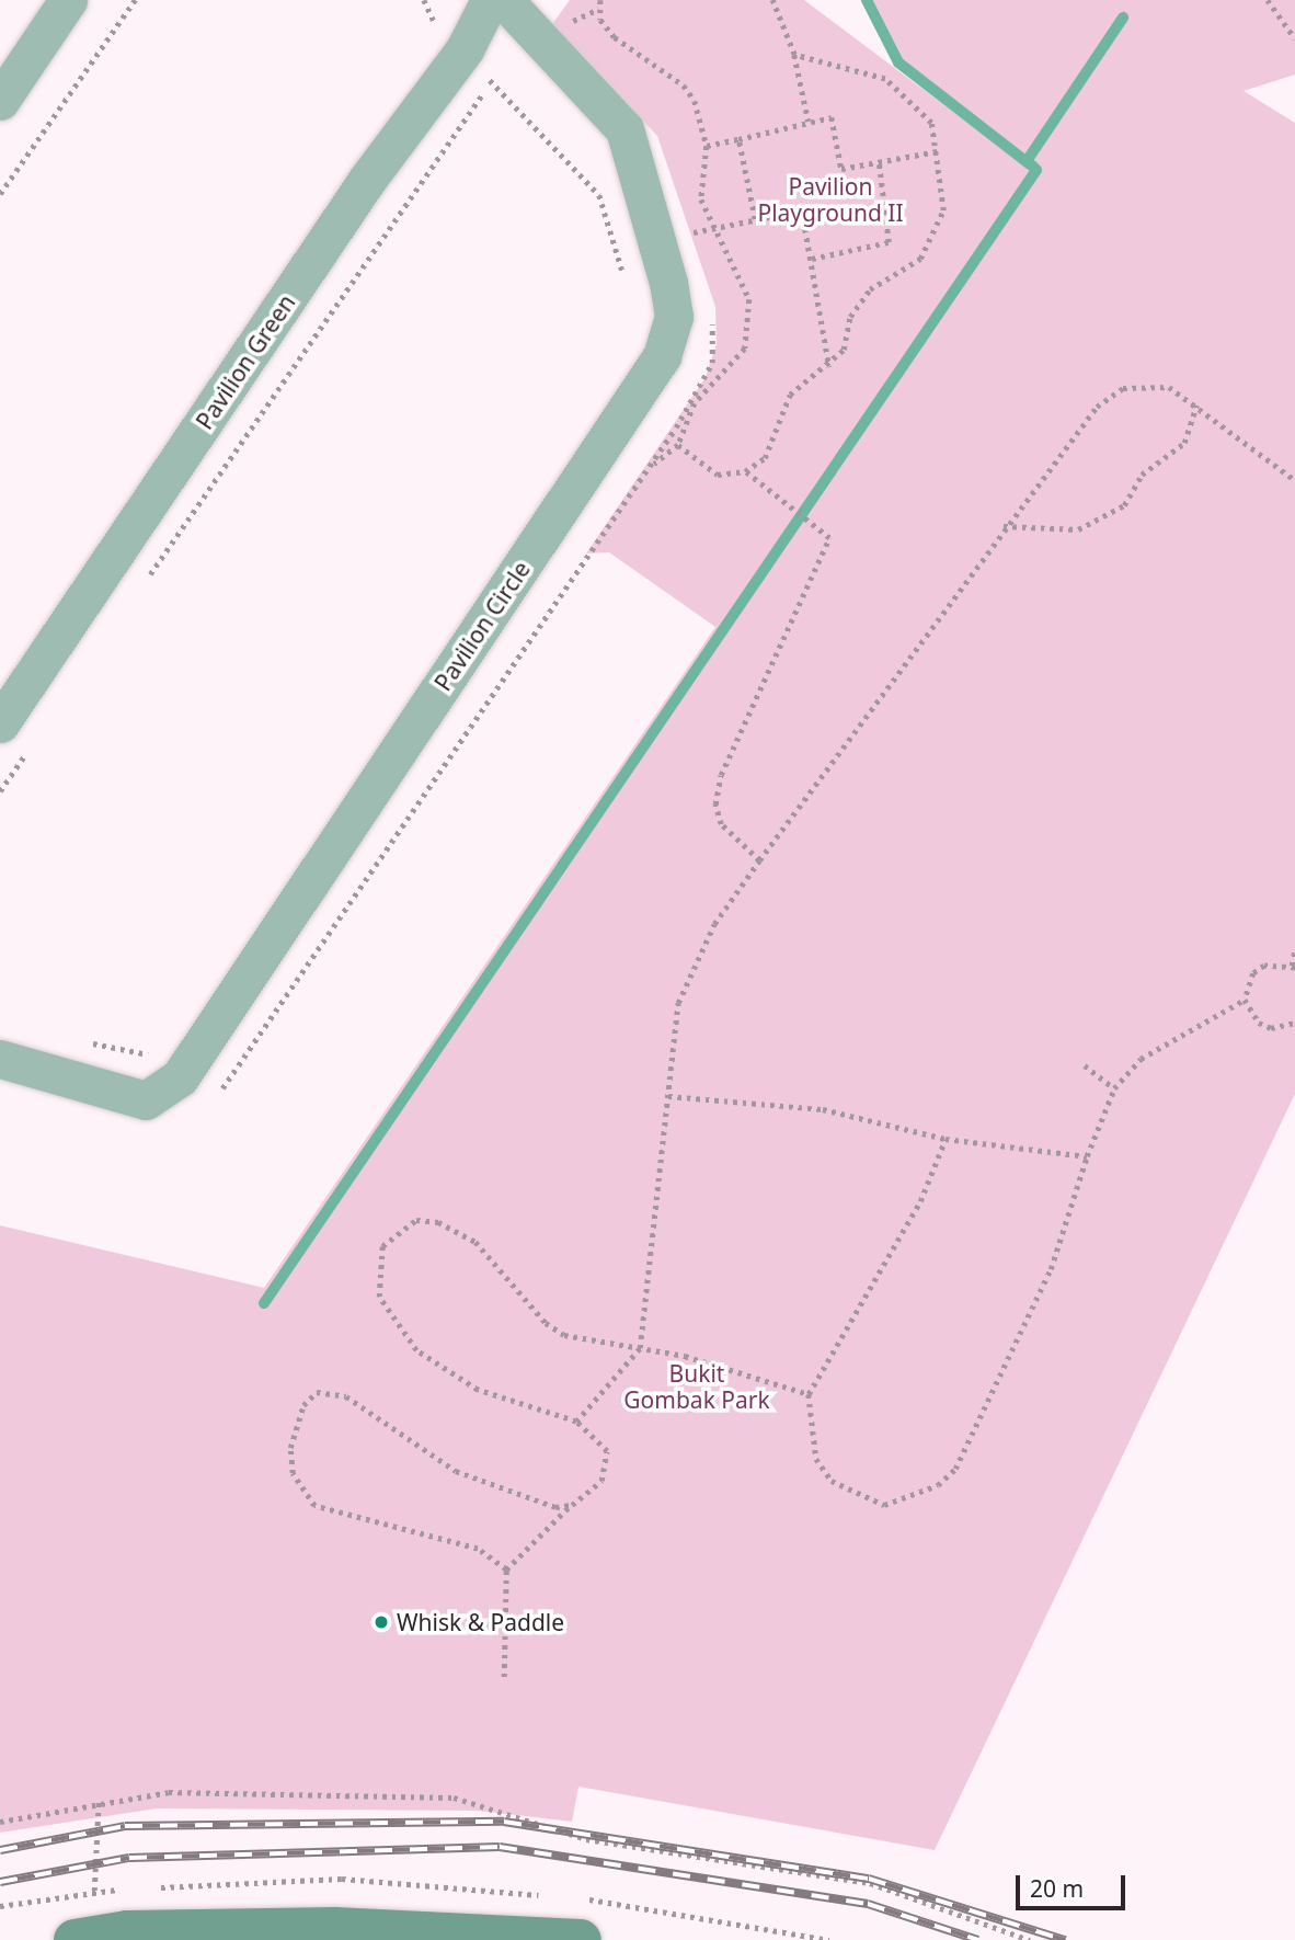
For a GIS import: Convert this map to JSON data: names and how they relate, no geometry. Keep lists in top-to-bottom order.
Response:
{
  "streets": {
    "street": ["Pavilion Green", "Pavilion Circle"]
  },
  "parks": ["Pavilion Playground II", "Bukit Gombak Park"],
  "places": ["Whisk & Paddle"],
  "scale_bar": "20 m"
}
